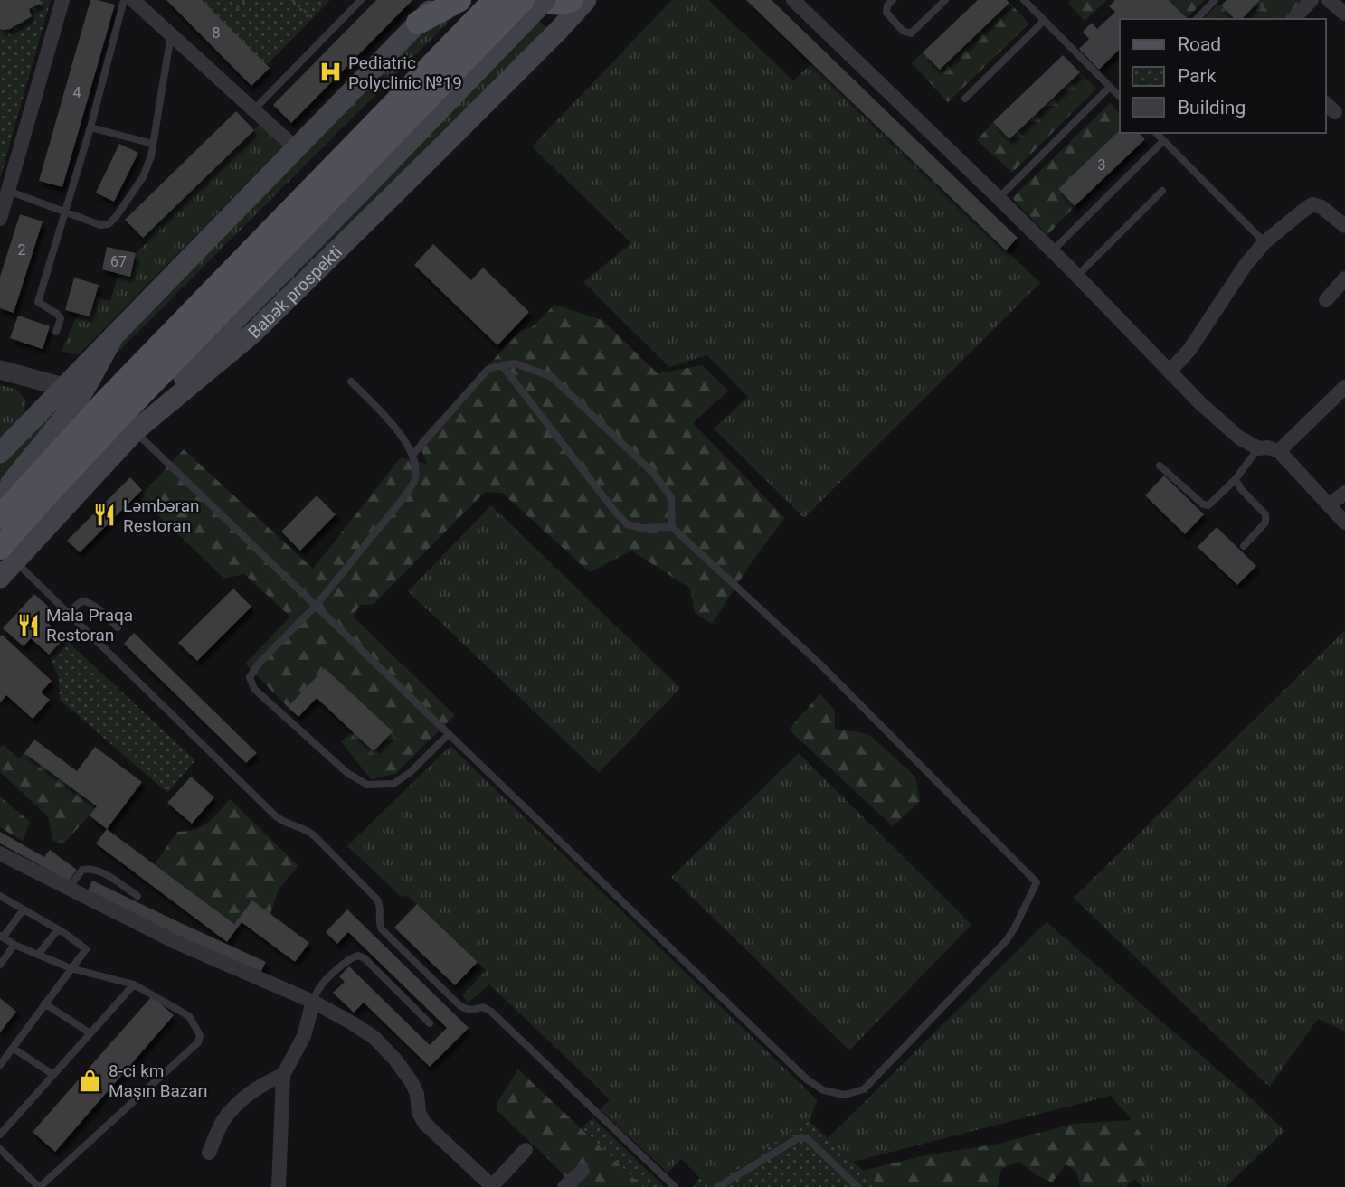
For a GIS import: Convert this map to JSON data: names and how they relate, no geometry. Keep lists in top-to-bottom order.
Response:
{
  "streets": {
    "main road": ["Babək prospekti"]
  },
  "places": {
    "hospital": ["Pediatric Polyclinic №19"],
    "restaurant": ["Ləmbəran Restoran", "Mala Praqa Restoran"],
    "shop": ["8-ci km Maşın Bazarı"]
  },
  "house_numbers": [
    "8",
    "4",
    "3",
    "2",
    "67"
  ],
  "legend": ["Road", "Park", "Building"]
}
